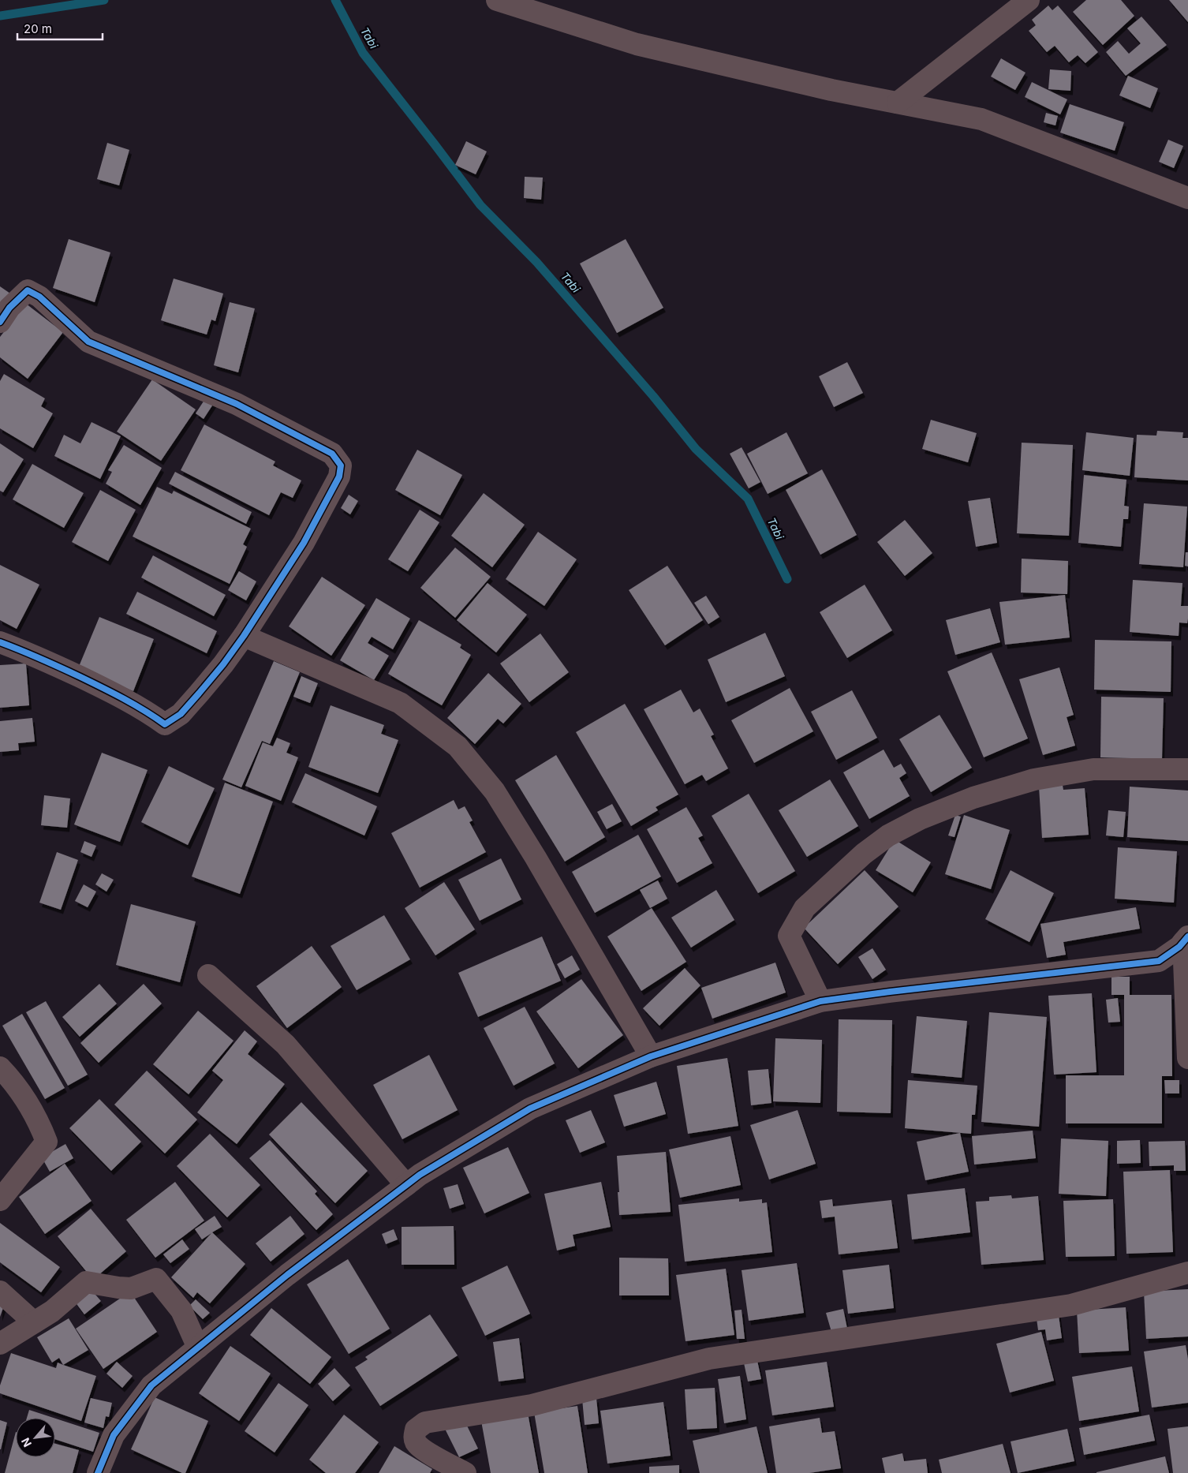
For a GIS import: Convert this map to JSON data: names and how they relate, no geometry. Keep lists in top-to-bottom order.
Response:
{
  "water": ["Tabi"],
  "scale_bar": "20 m",
  "north": "bottom left"
}
